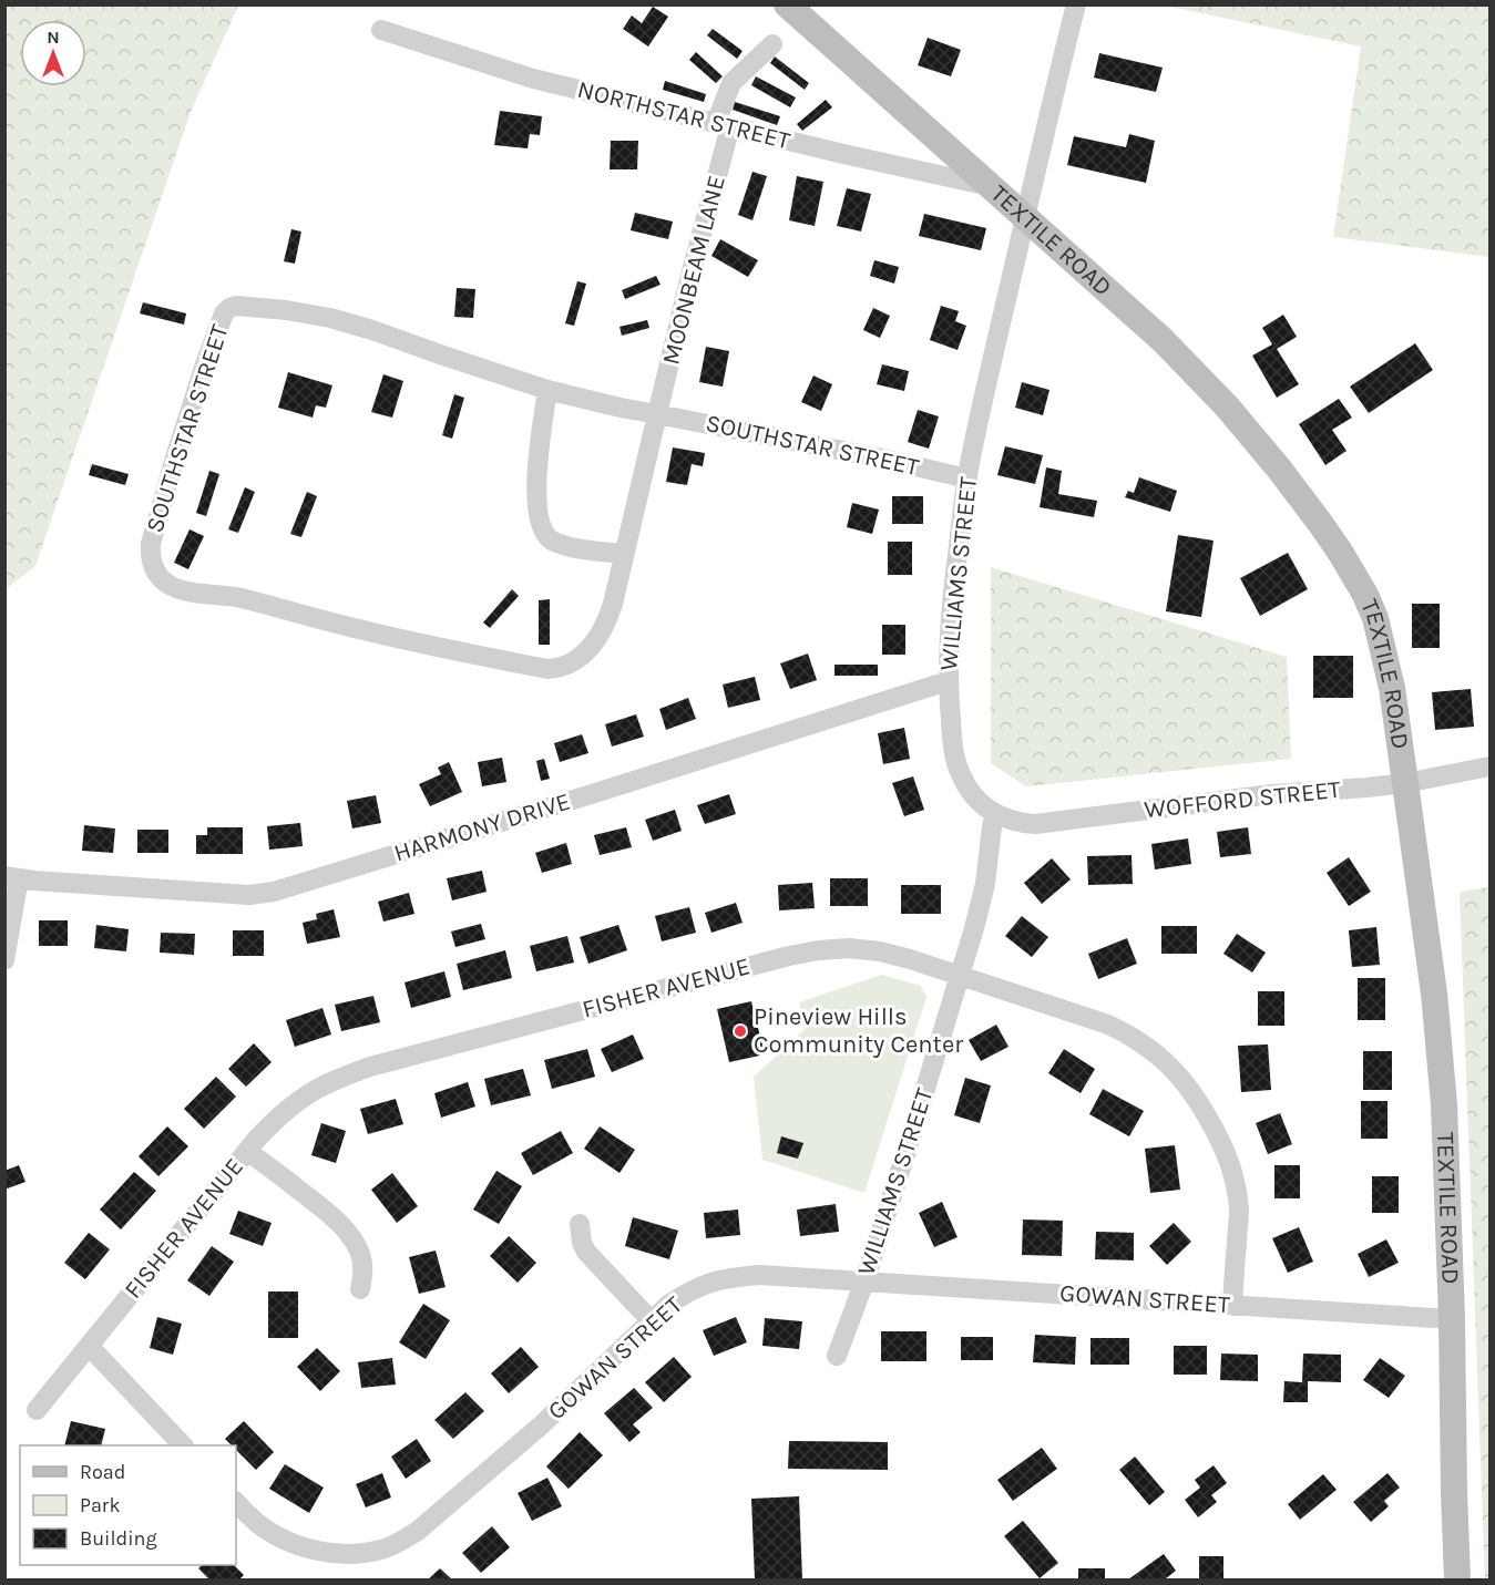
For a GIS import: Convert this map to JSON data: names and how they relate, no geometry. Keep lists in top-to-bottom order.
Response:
{
  "streets": {
    "street": [
      "NORTHSTAR STREET",
      "TEXTILE ROAD",
      "MOONBEAM LANE",
      "SOUTHSTAR STREET",
      "WILLIAMS STREET",
      "WOFFORD STREET",
      "HARMONY DRIVE",
      "FISHER AVENUE",
      "GOWAN STREET"
    ]
  },
  "crossings": [
    ["NORTHSTAR STREET", "TEXTILE ROAD"],
    ["NORTHSTAR STREET", "MOONBEAM LANE"],
    ["TEXTILE ROAD", "WILLIAMS STREET"],
    ["TEXTILE ROAD", "WOFFORD STREET"],
    ["TEXTILE ROAD", "GOWAN STREET"],
    ["MOONBEAM LANE", "SOUTHSTAR STREET"],
    ["SOUTHSTAR STREET", "WILLIAMS STREET"],
    ["WILLIAMS STREET", "WOFFORD STREET"],
    ["WILLIAMS STREET", "HARMONY DRIVE"],
    ["WILLIAMS STREET", "FISHER AVENUE"],
    ["WILLIAMS STREET", "GOWAN STREET"],
    ["FISHER AVENUE", "GOWAN STREET"]
  ],
  "places": ["Pineview Hills Community Center"],
  "legend": ["Road", "Park", "Building"],
  "north": "top"
}
